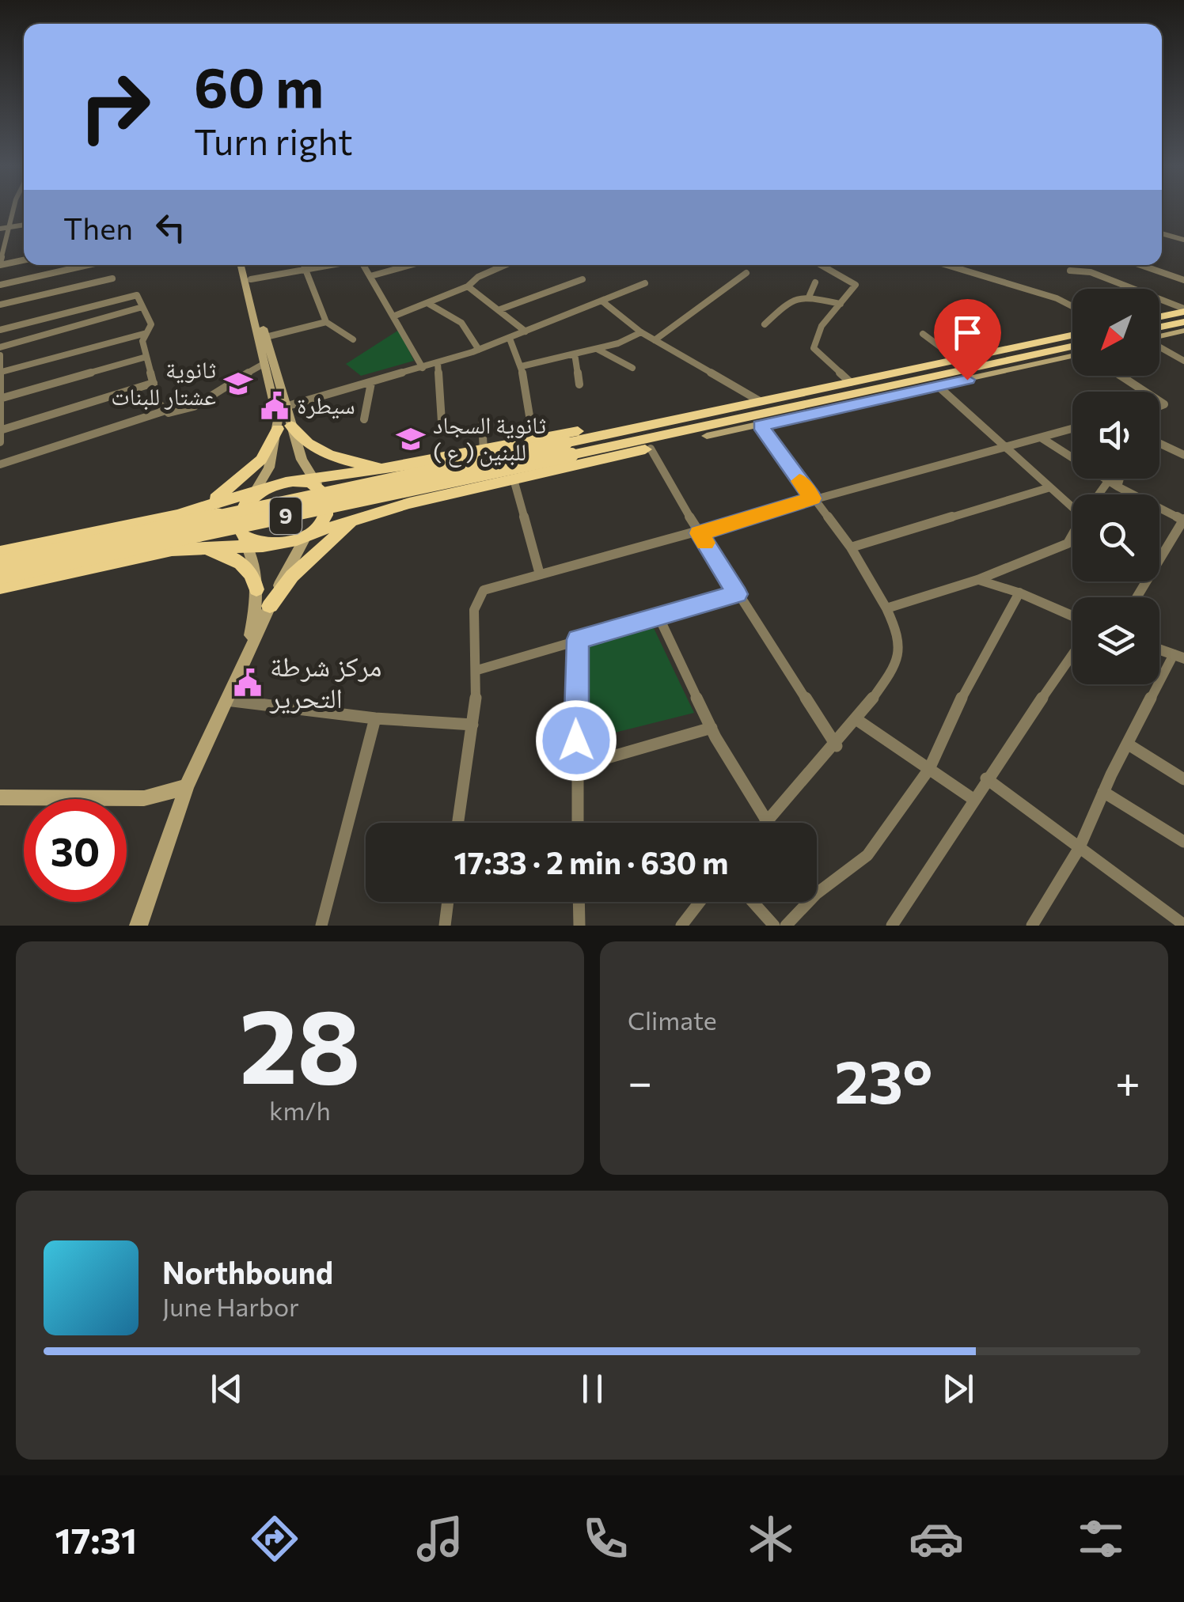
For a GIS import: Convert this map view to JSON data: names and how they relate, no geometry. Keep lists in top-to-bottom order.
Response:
{
  "streets": {
    "highway": ["9"]
  },
  "places": {
    "school or university": ["ثانوية عشتار للبنات", "ثانوية السجاد ( ع ) للبنين"],
    "public building": ["سيطرة", "مركز شرطة التحرير"]
  },
  "north": "bottom left",
  "page": {
    "turn": ["60 m", "Turn right"],
    "then": "Then",
    "limit": "30",
    "trip": "17:33 · 2 min · 630 m",
    "tile": [
      ["28", "km/h"],
      "Climate"
    ],
    "heat": ["−", "23°", "+"],
    "song": ["Northbound", "June Harbor"],
    "tabs": "17:31"
  }
}
